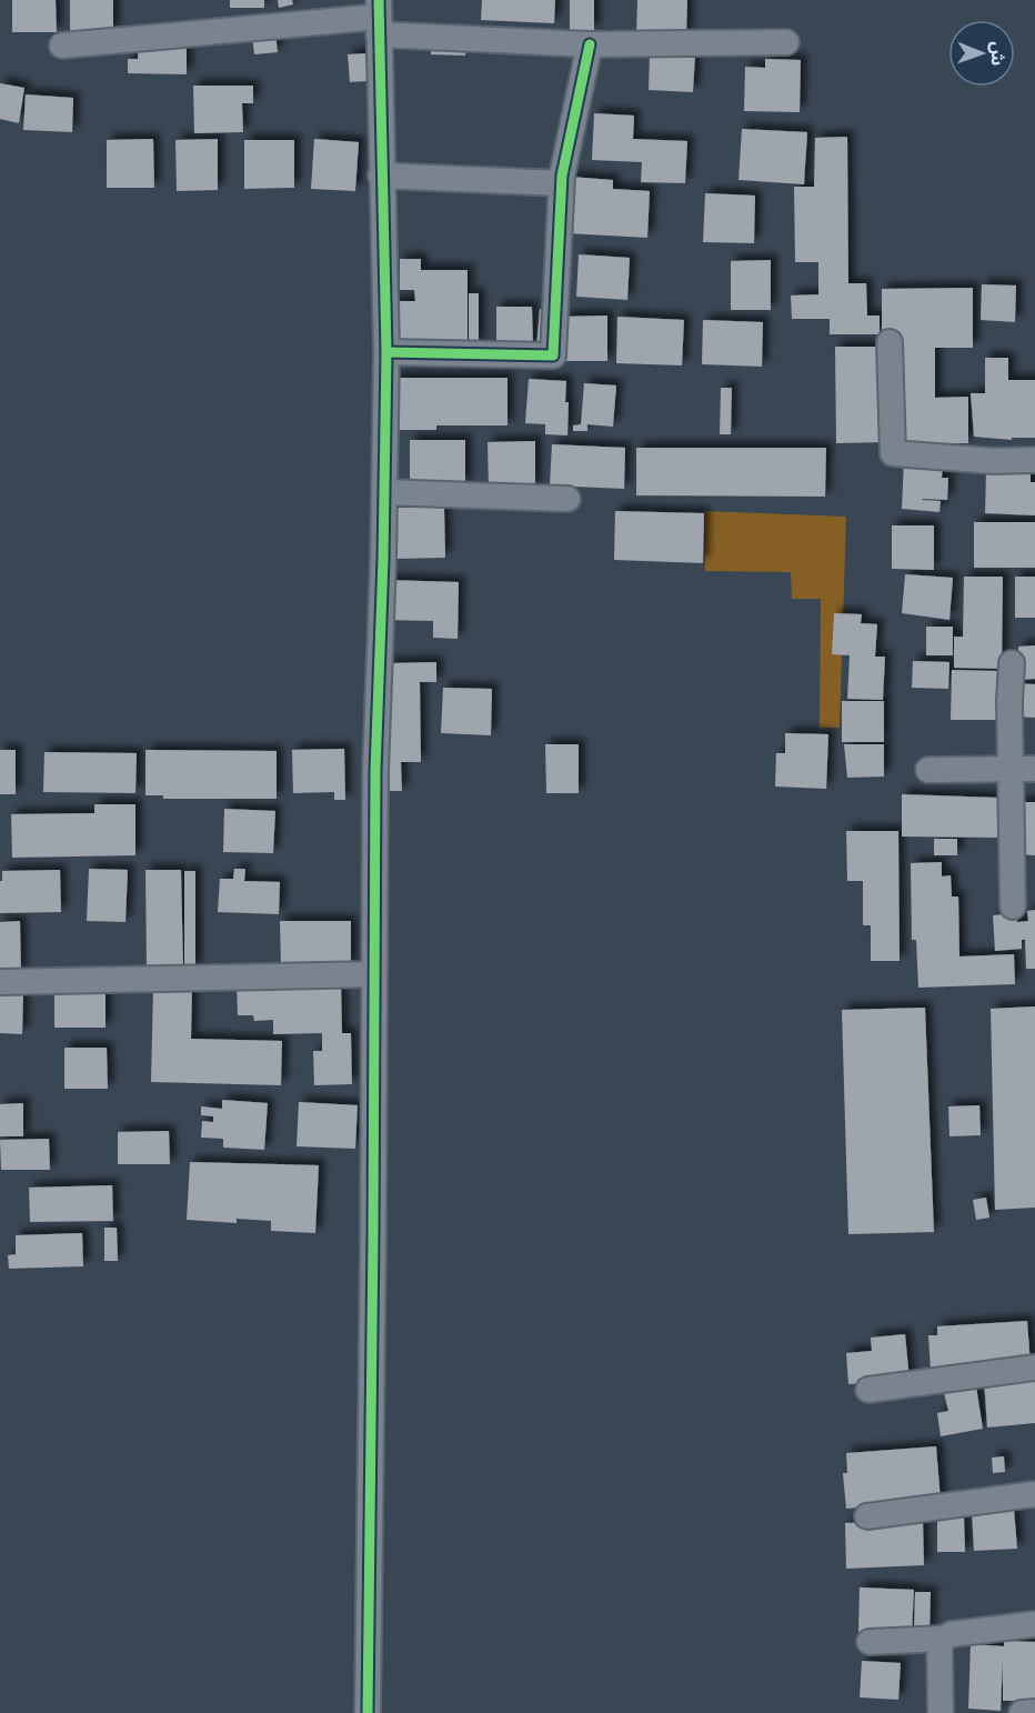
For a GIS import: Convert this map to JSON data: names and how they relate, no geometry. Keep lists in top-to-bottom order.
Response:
{
  "north": "right"
}
